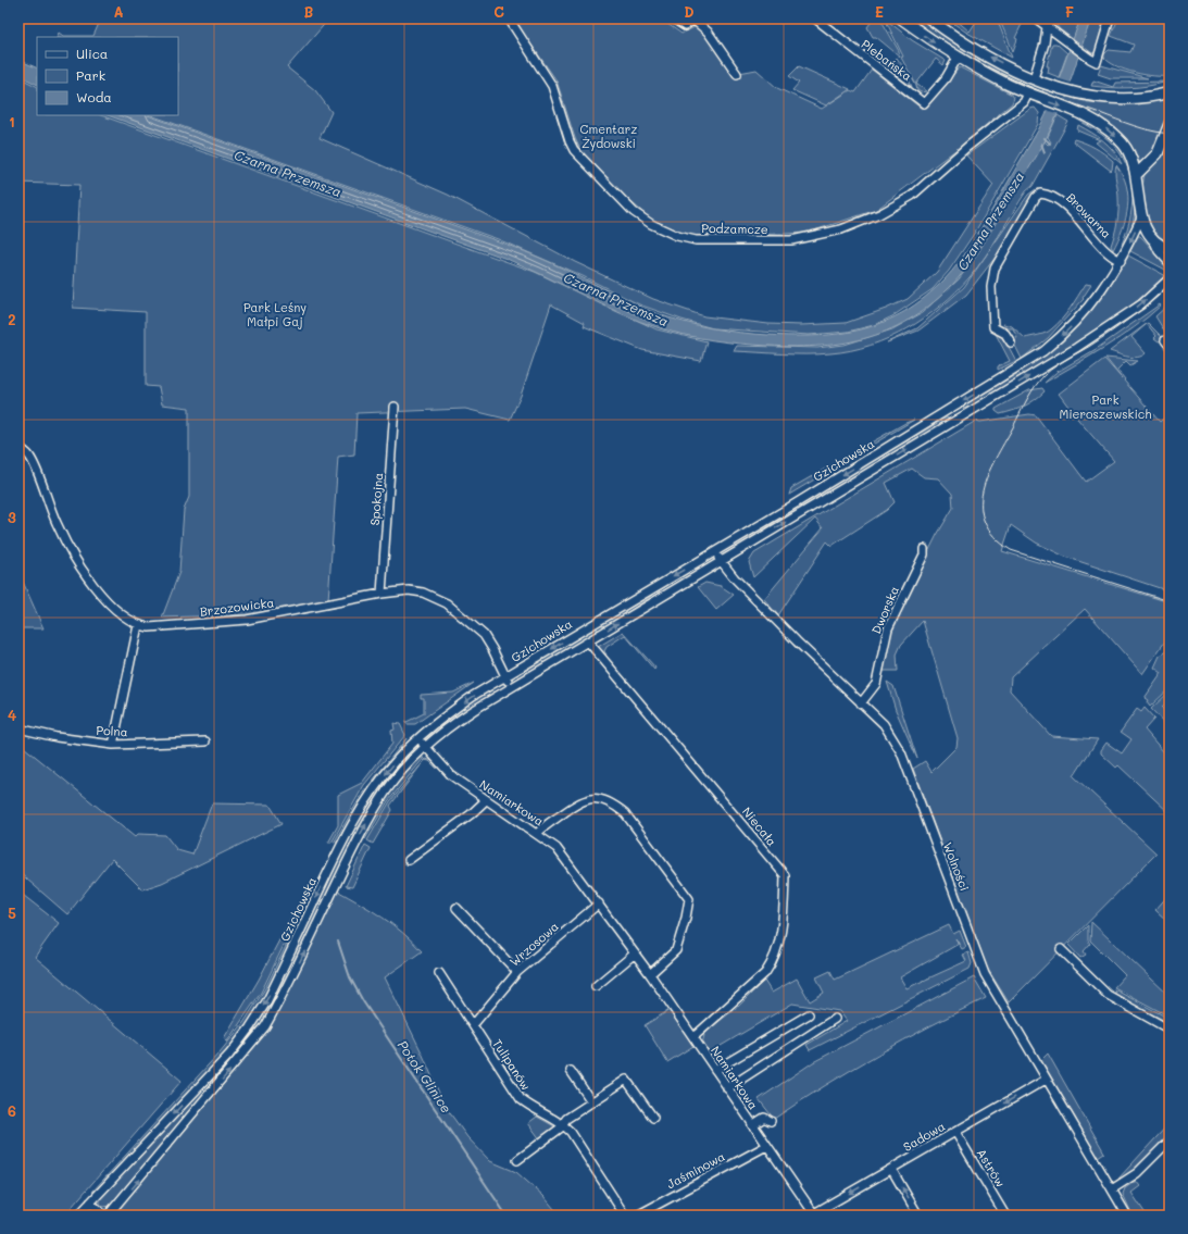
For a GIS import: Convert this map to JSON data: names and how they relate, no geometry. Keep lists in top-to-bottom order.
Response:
{
  "streets": {
    "street": [
      "Plebańska",
      "Browarna",
      "Podzamcze",
      "Gzichowska",
      "Spokojna",
      "Brzozowicka",
      "Dworska",
      "Polna",
      "Namiarkowa",
      "Niecała",
      "Wolności",
      "Wrzosowa",
      "Tulipanów",
      "Sadowa",
      "Astrów",
      "Jaśminowa"
    ]
  },
  "crossings": [
    ["Browarna", "Gzichowska"],
    ["Gzichowska", "Brzozowicka"],
    ["Gzichowska", "Namiarkowa"],
    ["Gzichowska", "Niecała"],
    ["Gzichowska", "Wolności"],
    ["Spokojna", "Brzozowicka"],
    ["Dworska", "Wolności"],
    ["Namiarkowa", "Niecała"],
    ["Namiarkowa", "Wrzosowa"],
    ["Namiarkowa", "Sadowa"],
    ["Namiarkowa", "Jaśminowa"],
    ["Wolności", "Sadowa"],
    ["Wrzosowa", "Tulipanów"],
    ["Sadowa", "Astrów"]
  ],
  "one_way": ["Sadowa"],
  "water": ["Czarna Przemsza", "Potok Glinice"],
  "parks": ["Cmentarz Żydowski", "Park Leśny Małpi Gaj", "Park Mieroszewskich"],
  "legend": ["Ulica", "Park", "Woda"],
  "grid": {
    "columns": [
      "A",
      "B",
      "C",
      "D",
      "E",
      "F"
    ],
    "rows": [
      "1",
      "2",
      "3",
      "4",
      "5",
      "6"
    ]
  }
}
